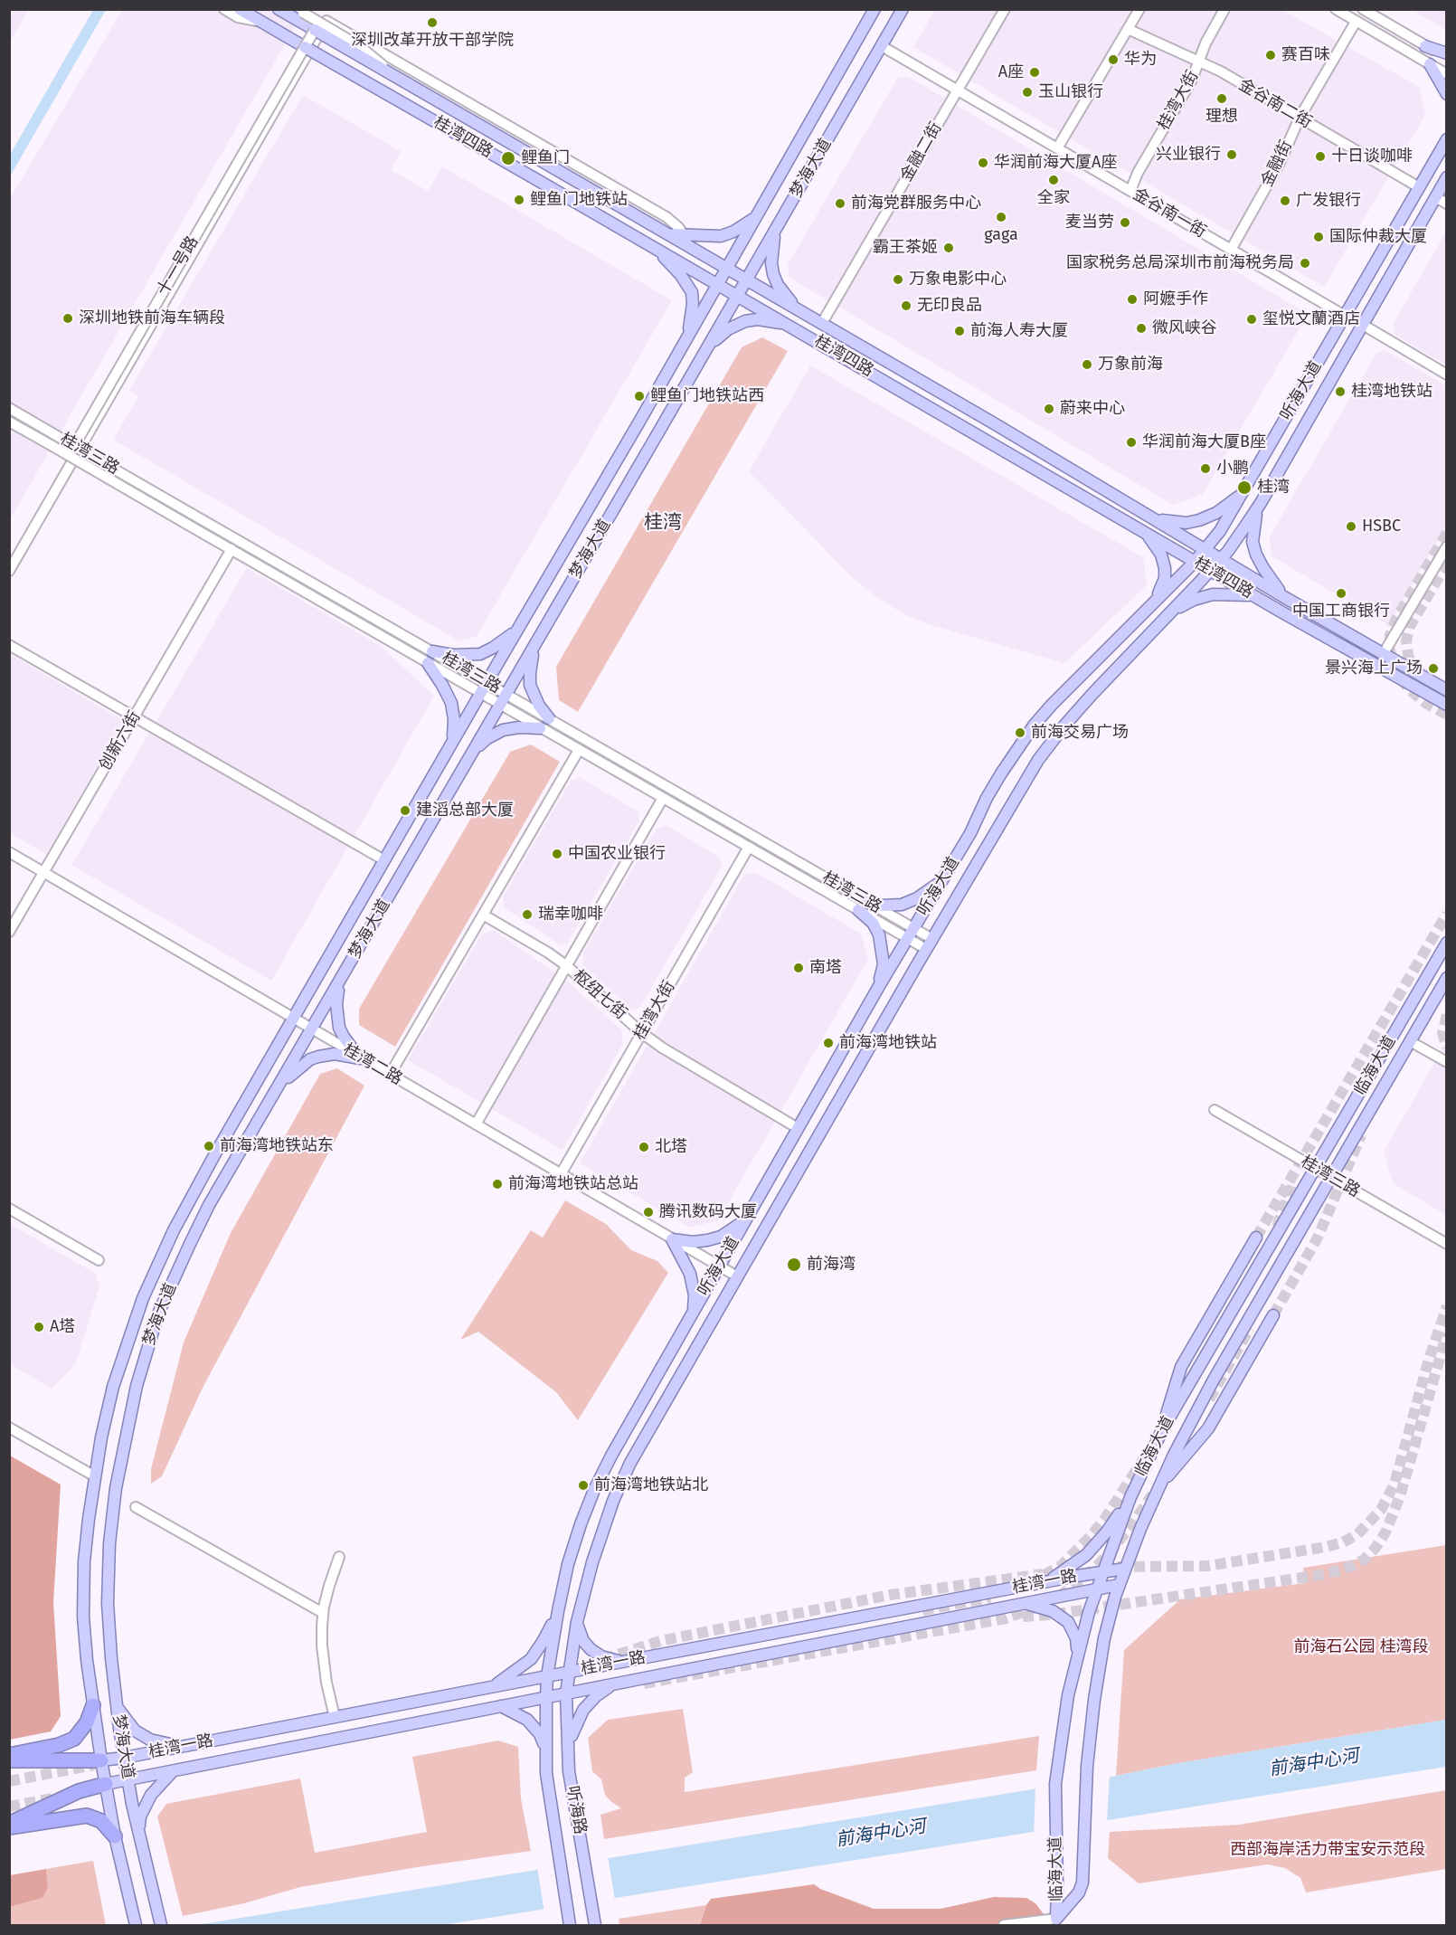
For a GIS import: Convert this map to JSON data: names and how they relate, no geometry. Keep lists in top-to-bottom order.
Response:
{
  "streets": {
    "main road": [
      "桂湾四路",
      "梦海大道",
      "听海大道",
      "临海大道",
      "桂湾一路",
      "听海路"
    ],
    "street": [
      "桂湾大街",
      "金谷南二街",
      "金融二街",
      "金融街",
      "金谷南一街",
      "十一号路",
      "桂湾三路",
      "创新六街",
      "枢纽七街",
      "桂湾二路"
    ]
  },
  "crossings": [
    ["桂湾大街", "金谷南二街"],
    ["桂湾大街", "金谷南一街"],
    ["桂湾大街", "桂湾三路"],
    ["桂湾大街", "枢纽七街"],
    ["桂湾大街", "桂湾二路"],
    ["金谷南二街", "金融街"],
    ["金谷南二街", "听海大道"],
    ["桂湾四路", "金融二街"],
    ["桂湾四路", "梦海大道"],
    ["桂湾四路", "十一号路"],
    ["桂湾四路", "听海大道"],
    ["金融二街", "金谷南一街"],
    ["金融街", "金谷南一街"],
    ["梦海大道", "金谷南一街"],
    ["梦海大道", "桂湾三路"],
    ["梦海大道", "桂湾二路"],
    ["梦海大道", "桂湾一路"],
    ["金谷南一街", "听海大道"],
    ["十一号路", "桂湾三路"],
    ["听海大道", "桂湾三路"],
    ["听海大道", "枢纽七街"],
    ["听海大道", "桂湾二路"],
    ["听海大道", "桂湾一路"],
    ["听海大道", "听海路"],
    ["桂湾三路", "创新六街"],
    ["桂湾三路", "临海大道"],
    ["创新六街", "桂湾二路"],
    ["临海大道", "桂湾一路"],
    ["桂湾一路", "听海路"]
  ],
  "districts": ["桂湾"],
  "water": ["前海中心河"],
  "parks": ["前海石公园 桂湾段", "西部海岸活力带宝安示范段"],
  "places": [
    "深圳改革开放干部学院",
    "赛百味",
    "华为",
    "A座",
    "玉山银行",
    "理想",
    "兴业银行",
    "十日谈咖啡",
    "鲤鱼门",
    "华润前海大厦A座",
    "全家",
    "鲤鱼门地铁站",
    "广发银行",
    "前海党群服务中心",
    "gaga",
    "麦当劳",
    "国际仲裁大厦",
    "霸王茶姬",
    "国家税务总局深圳市前海税务局",
    "万象电影中心",
    "阿嬷手作",
    "无印良品",
    "深圳地铁前海车辆段",
    "玺悦文蘭酒店",
    "微风峡谷",
    "前海人寿大厦",
    "万象前海",
    "桂湾地铁站",
    "鲤鱼门地铁站西",
    "蔚来中心",
    "华润前海大厦B座",
    "小鹏",
    "桂湾",
    "HSBC",
    "中国工商银行",
    "景兴海上广场",
    "前海交易广场",
    "建滔总部大厦",
    "中国农业银行",
    "瑞幸咖啡",
    "南塔",
    "前海湾地铁站",
    "前海湾地铁站东",
    "北塔",
    "前海湾地铁站总站",
    "腾讯数码大厦",
    "前海湾",
    "A塔",
    "前海湾地铁站北"
  ]
}
